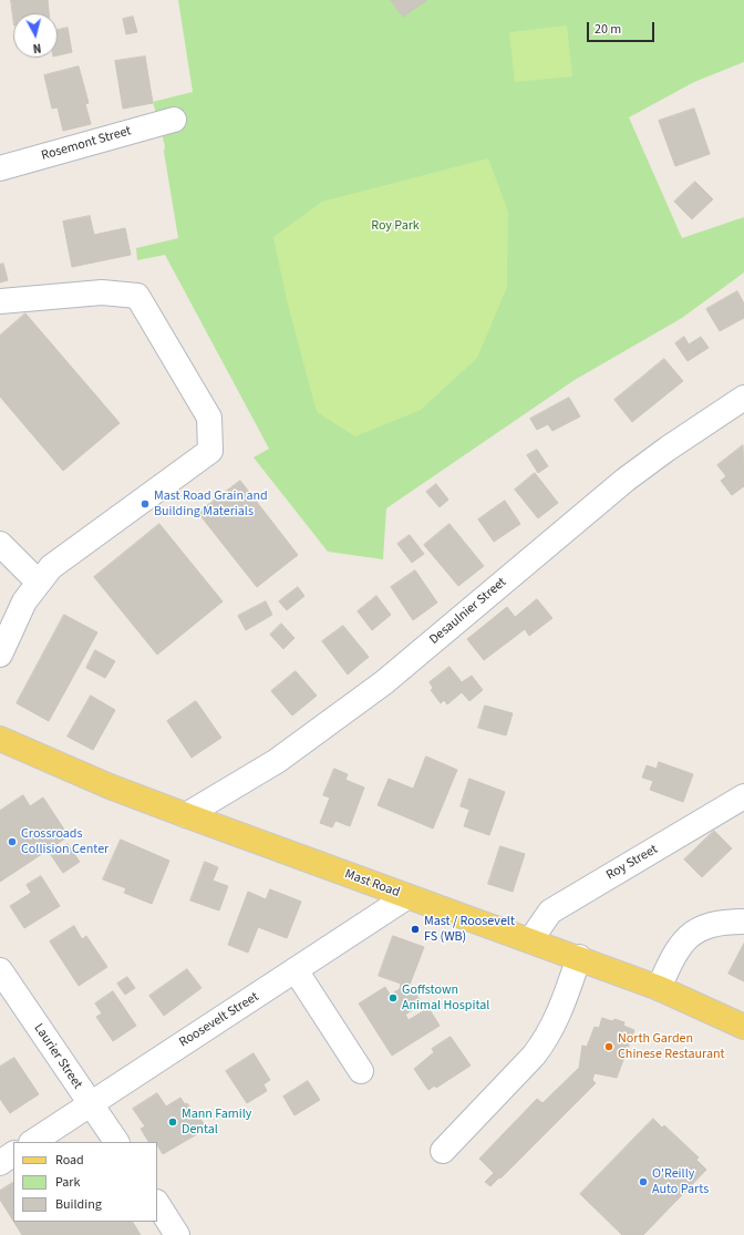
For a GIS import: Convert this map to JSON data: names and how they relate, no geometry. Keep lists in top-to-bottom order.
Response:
{
  "streets": {
    "main road": ["Mast Road"],
    "street": [
      "Rosemont Street",
      "Desaulnier Street",
      "Roy Street",
      "Roosevelt Street",
      "Laurier Street"
    ]
  },
  "crossings": [
    ["Desaulnier Street", "Mast Road"],
    ["Roy Street", "Mast Road"],
    ["Mast Road", "Roosevelt Street"],
    ["Roosevelt Street", "Laurier Street"]
  ],
  "parks": ["Roy Park"],
  "places": [
    "Mast Road Grain and Building Materials",
    "Crossroads Collision Center",
    "Mast / Roosevelt FS (WB)",
    "Goffstown Animal Hospital",
    "North Garden Chinese Restaurant",
    "Mann Family Dental",
    "O'Reilly Auto Parts"
  ],
  "legend": ["Road", "Park", "Building"],
  "scale_bar": "20 m",
  "north": "bottom"
}
